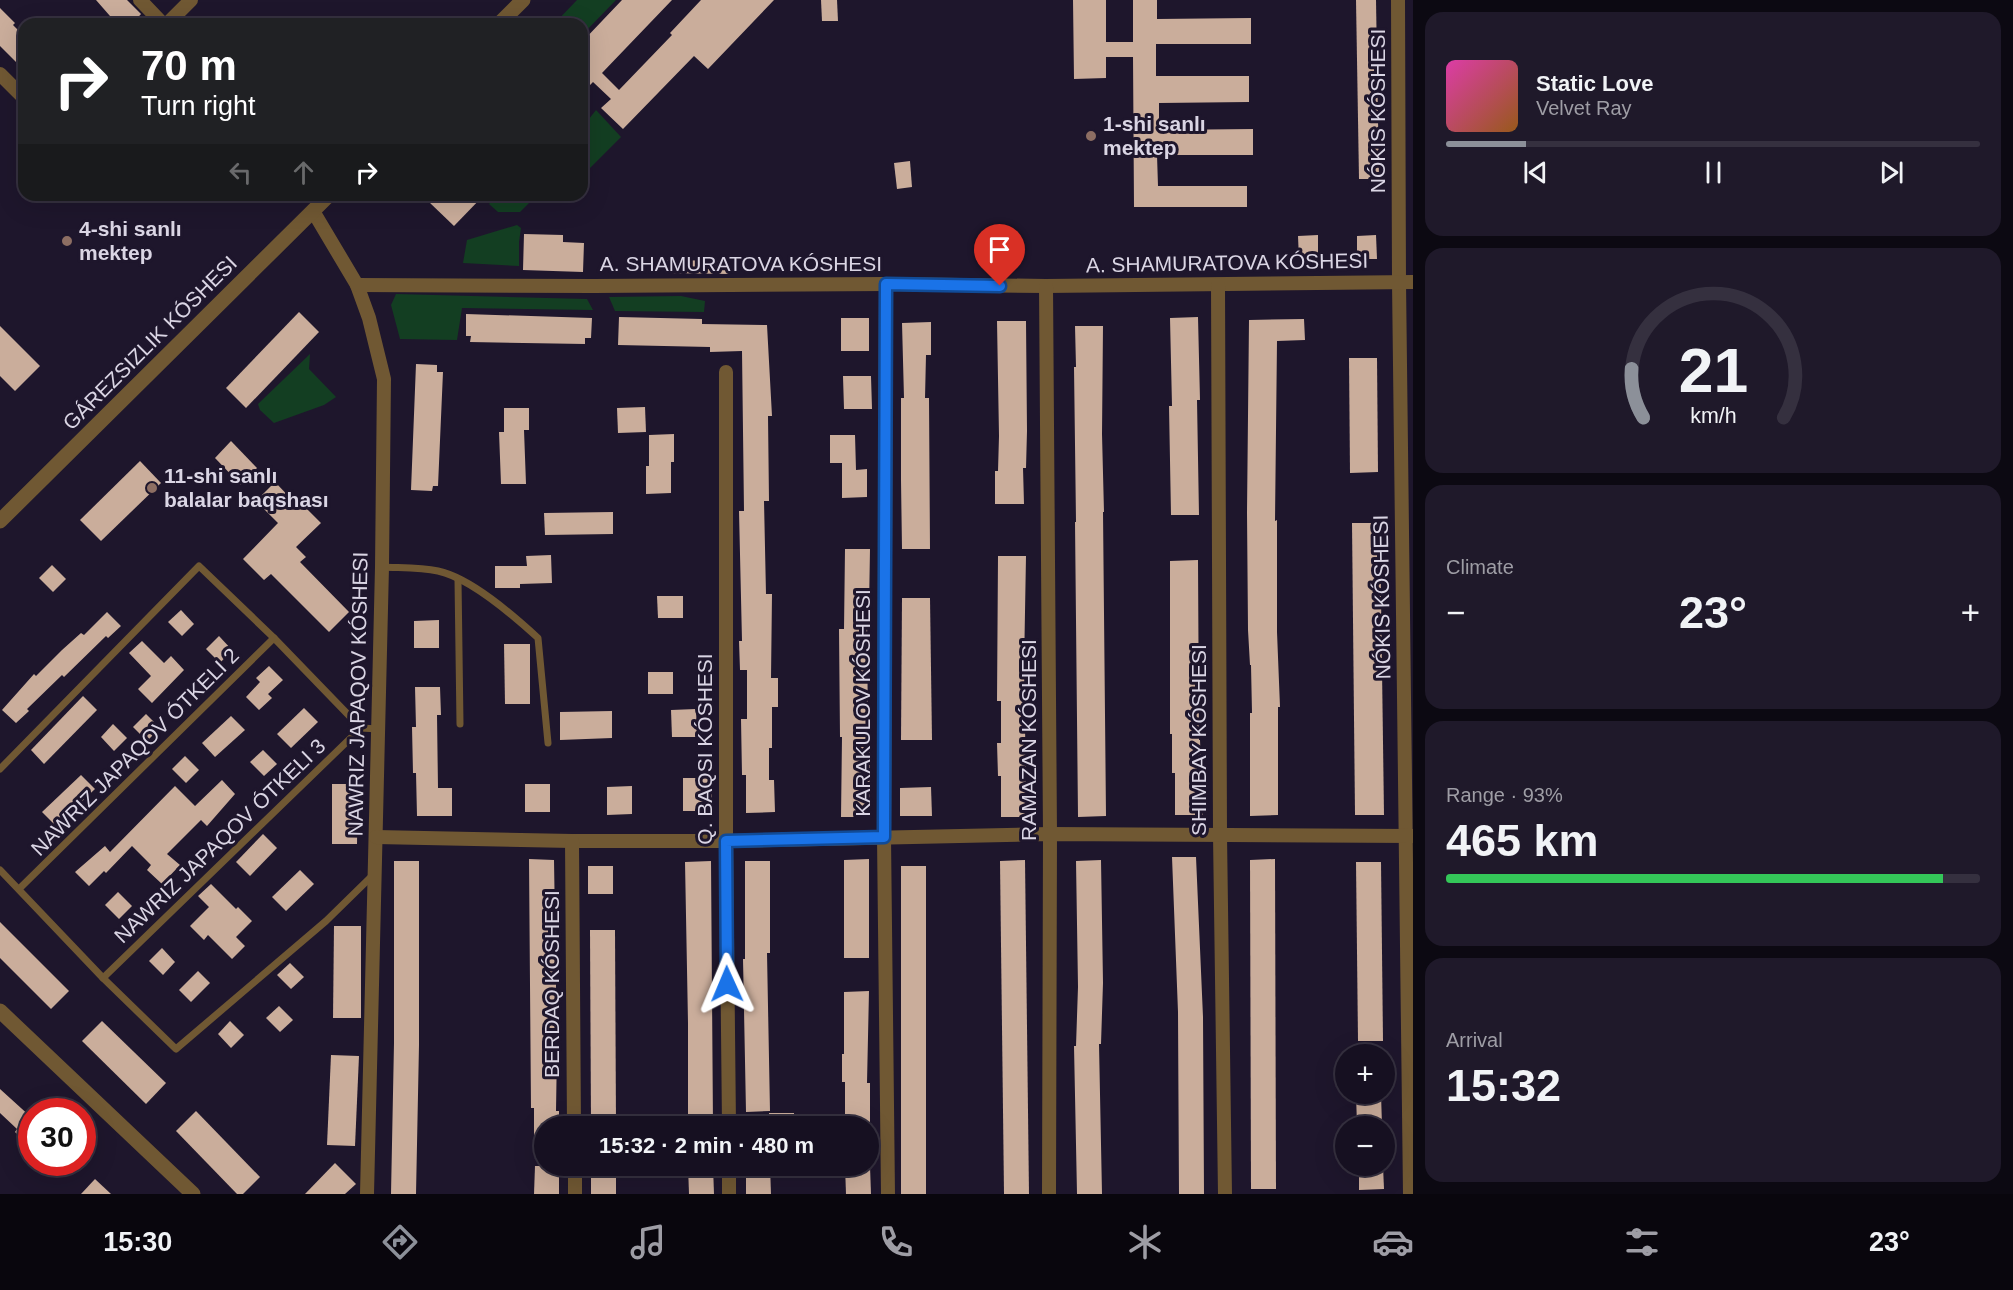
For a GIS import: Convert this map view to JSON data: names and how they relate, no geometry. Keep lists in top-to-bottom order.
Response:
{
  "streets": {
    "street": [
      "NÓKIS KÓSHESI",
      "A. SHAMURATOVA KÓSHESI",
      "GÁREZSIZLIK KÓSHESI",
      "KARAKULOV KÓSHESI",
      "RAMAZAN KÓSHESI",
      "BERDAQ KÓSHESI"
    ]
  },
  "crossings": [
    ["NÓKIS KÓSHESI", "A. SHAMURATOVA KÓSHESI"],
    ["A. SHAMURATOVA KÓSHESI", "KARAKULOV KÓSHESI"],
    ["A. SHAMURATOVA KÓSHESI", "RAMAZAN KÓSHESI"]
  ],
  "places": ["1-shi sanlı mektep", "4-shi sanlı mektep", "11-shi sanlı balalar baqshası"],
  "page": {
    "turn": ["70 m", "Turn right"],
    "song": ["Static Love", "Velvet Ray"],
    "tile": [
      "Climate",
      ["Range · 93%", "465 km"],
      ["Arrival", "15:32"]
    ],
    "heat": ["−", "23°", "+"],
    "map_buttons": ["+", "−"],
    "limit": "30",
    "trip": "15:32 · 2 min · 480 m",
    "tabs": ["15:30", "23°"],
    "gauge": ["21", "km/h"]
  }
}
